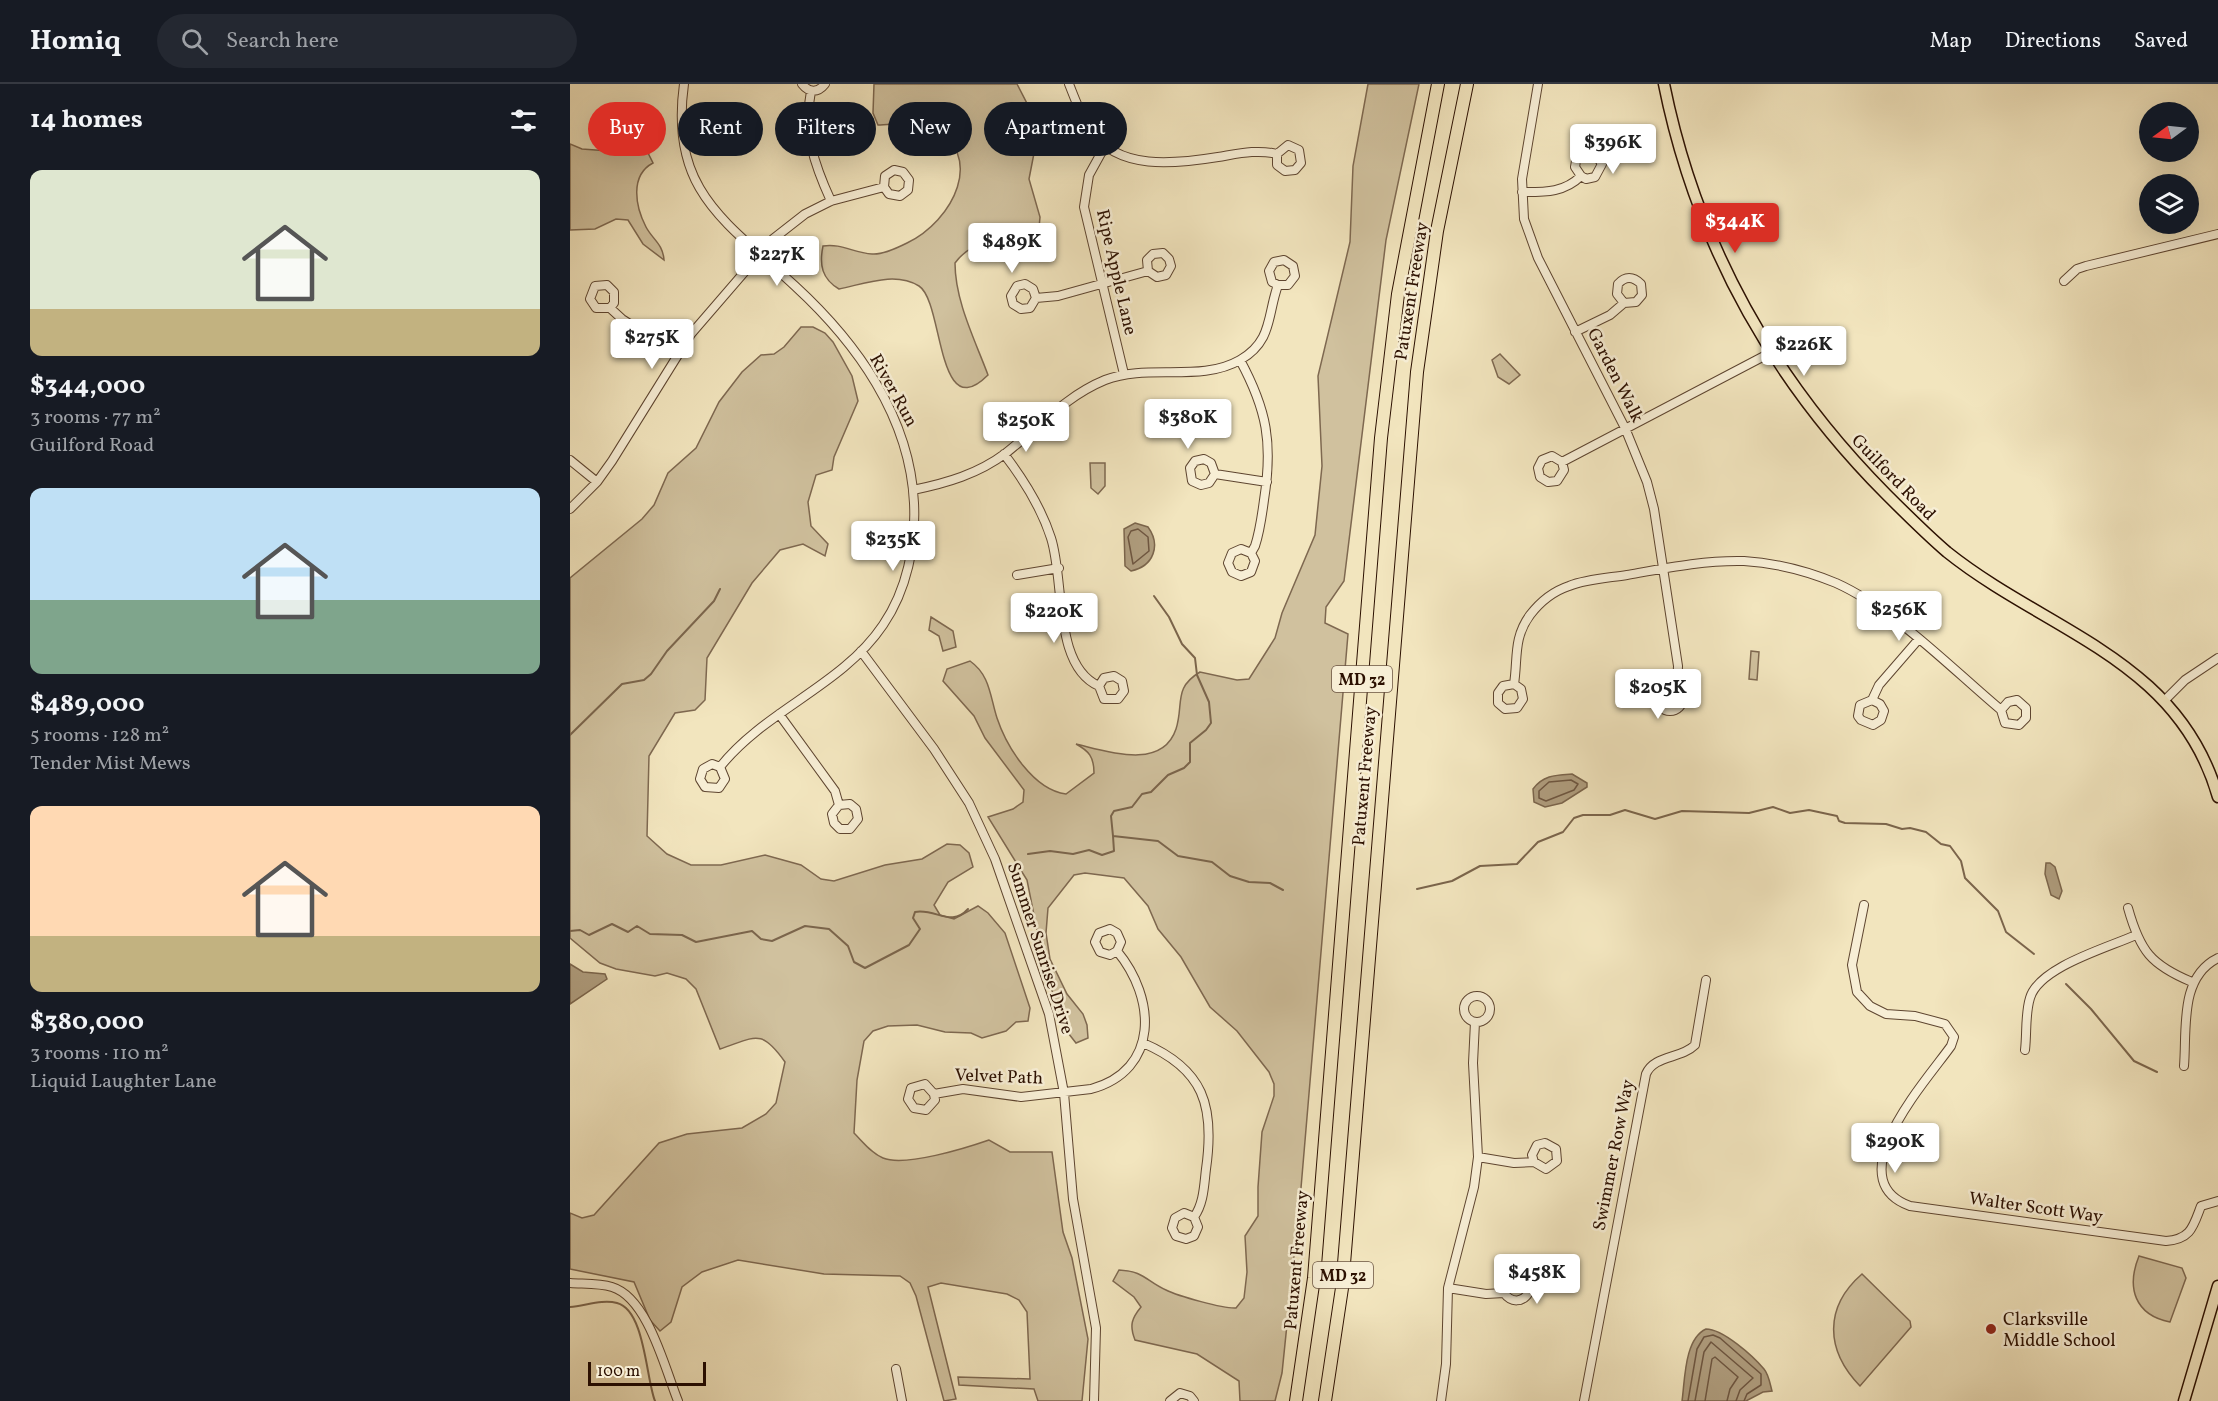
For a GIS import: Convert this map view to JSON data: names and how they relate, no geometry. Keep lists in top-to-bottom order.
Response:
{
  "streets": {
    "highway": ["Patuxent Freeway", "MD 32"],
    "main road": ["Guilford Road"],
    "street": [
      "Ripe Apple Lane",
      "Garden Walk",
      "River Run",
      "Summer Sunrise Drive",
      "Velvet Path",
      "Swimmer Row Way",
      "Walter Scott Way"
    ]
  },
  "crossings": [
    ["River Run", "Summer Sunrise Drive"],
    ["Summer Sunrise Drive", "Velvet Path"]
  ],
  "places": ["Clarksville Middle School"],
  "scale_bar": "100 m",
  "north": "left",
  "page": {
    "header": "Homiq",
    "search": "Search here",
    "nav": ["Map", "Directions", "Saved"],
    "heading": "14 homes",
    "chip": [
      "Buy",
      "Rent",
      "Filters",
      "New",
      "Apartment"
    ],
    "price": [
      "$396K",
      "$344K",
      "$489K",
      "$227K",
      "$275K",
      "$226K",
      "$380K",
      "$250K",
      "$235K",
      "$256K",
      "$220K",
      "$205K",
      "$290K",
      "$458K"
    ],
    "list": [
      {
        "name": "$344,000",
        "note": "3 rooms · 77 m² · Guilford Road"
      },
      {
        "name": "$489,000",
        "note": "5 rooms · 128 m² · Tender Mist Mews"
      },
      {
        "name": "$380,000",
        "note": "3 rooms · 110 m² · Liquid Laughter Lane"
      }
    ],
    "scale": "100 m"
  }
}
